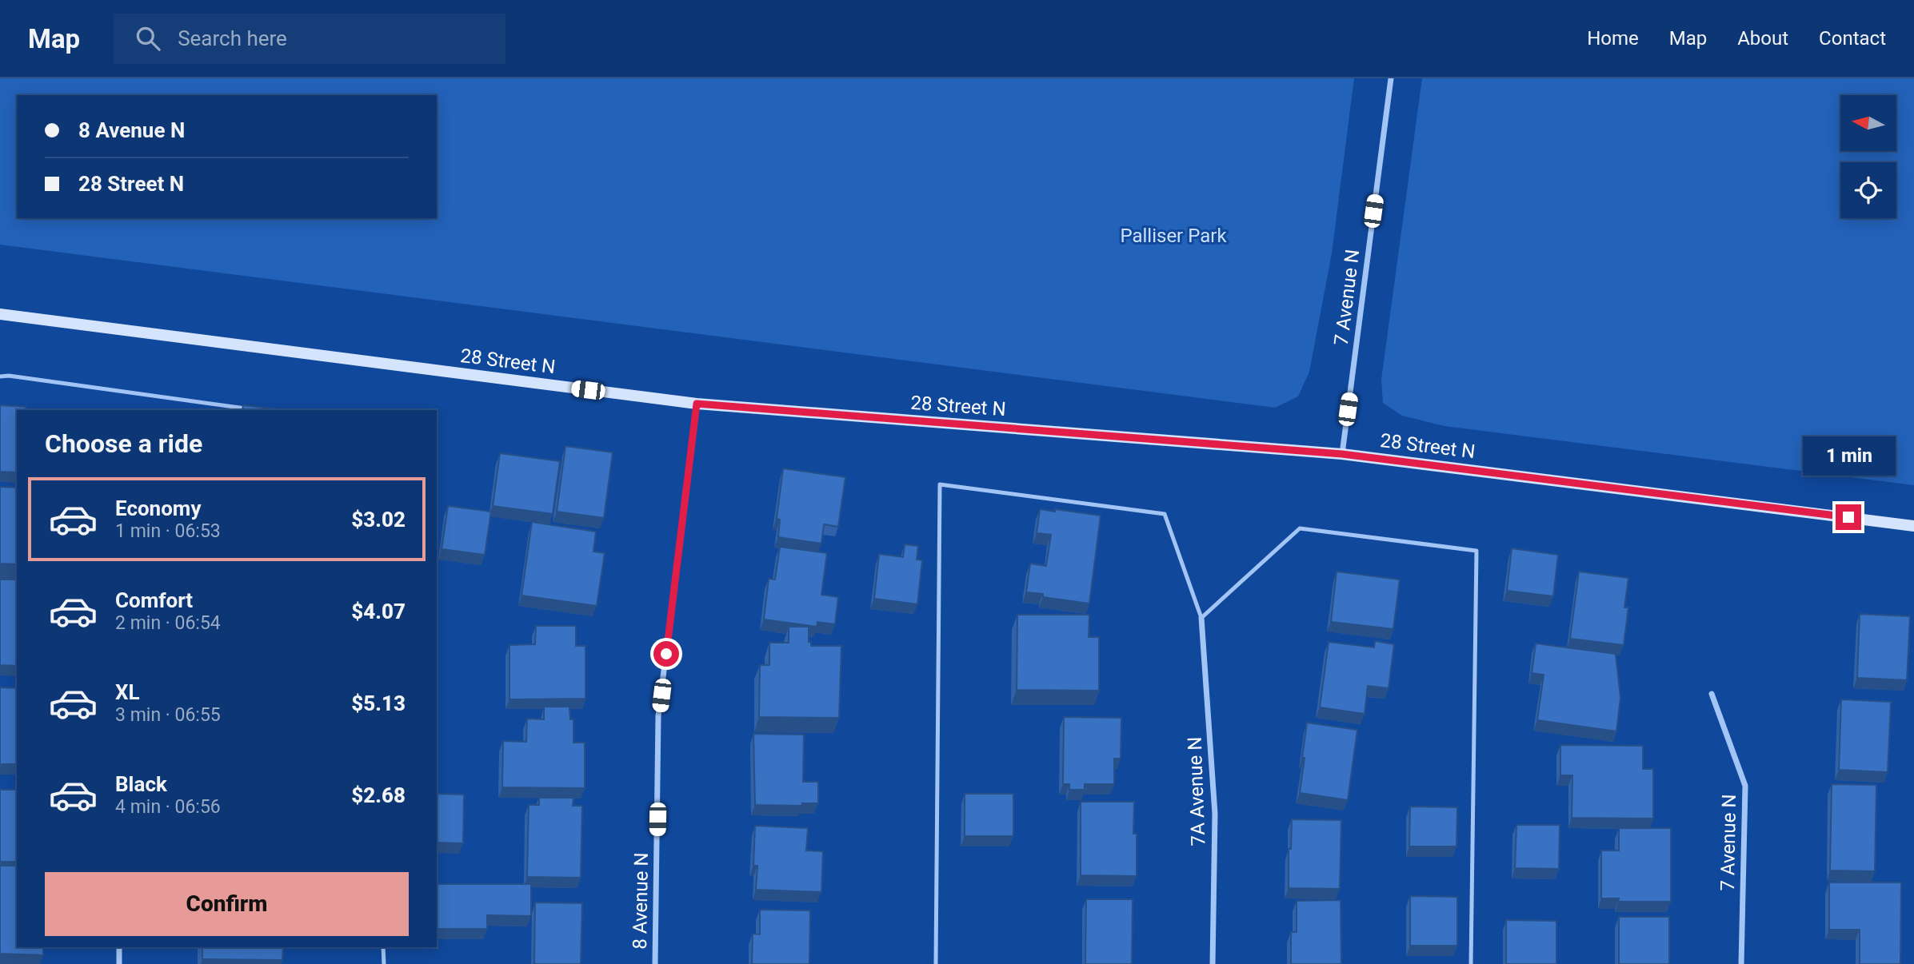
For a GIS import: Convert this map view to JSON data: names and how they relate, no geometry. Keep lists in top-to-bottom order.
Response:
{
  "streets": {
    "main road": ["28 Street N"],
    "street": ["7 Avenue N", "7A Avenue N", "8 Avenue N"]
  },
  "crossings": [
    ["7 Avenue N", "28 Street N"],
    ["28 Street N", "8 Avenue N"]
  ],
  "parks": ["Palliser Park"],
  "north": "left",
  "page": {
    "header": "Map",
    "search": "Search here",
    "nav": [
      "Home",
      "Map",
      "About",
      "Contact"
    ],
    "banner": ["8 Avenue N", "28 Street N"],
    "heading": "Choose a ride",
    "bubble": "1 min",
    "list": [
      {
        "name": "Economy",
        "note": "1 min · 06:53",
        "value": "$3.02"
      },
      {
        "name": "Comfort",
        "note": "2 min · 06:54",
        "value": "$4.07"
      },
      {
        "name": "XL",
        "note": "3 min · 06:55",
        "value": "$5.13"
      },
      {
        "name": "Black",
        "note": "4 min · 06:56",
        "value": "$2.68"
      }
    ],
    "buttons": "Confirm"
  }
}
